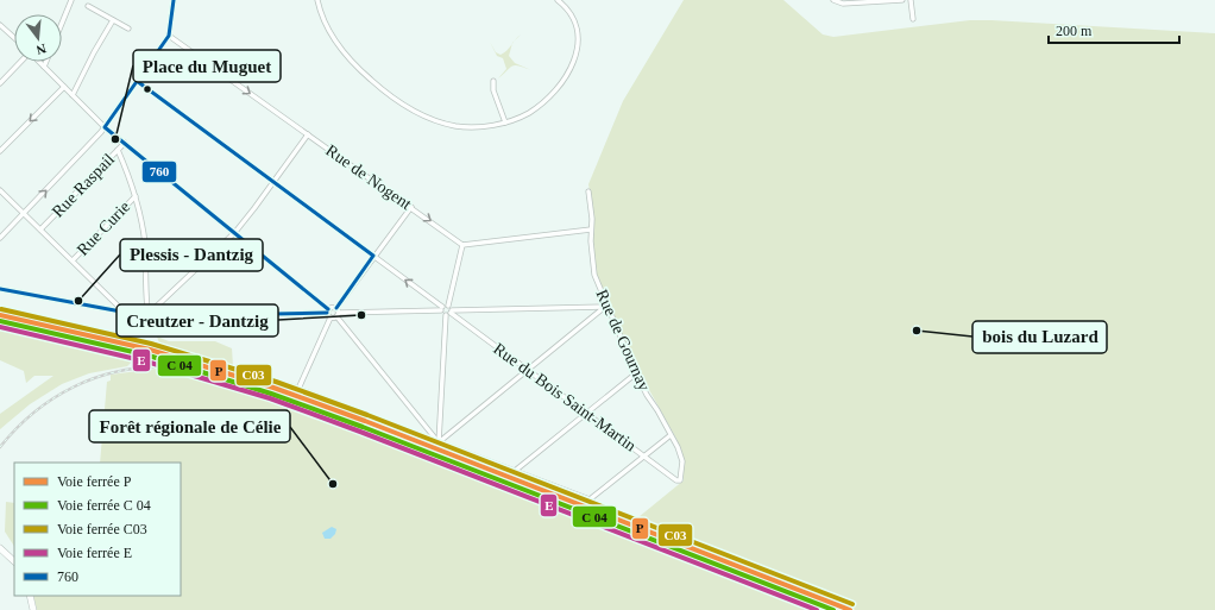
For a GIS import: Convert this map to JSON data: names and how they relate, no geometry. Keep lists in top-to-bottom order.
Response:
{
  "streets": {
    "street": [
      "Rue de Nogent",
      "Rue Raspail",
      "Rue Curie",
      "Rue de Gournay",
      "Rue du Bois Saint-Martin"
    ]
  },
  "crossings": [
    ["Rue de Gournay", "Rue du Bois Saint-Martin"]
  ],
  "one_way": ["Rue de Nogent"],
  "places": [
    "Place du Muguet",
    "Plessis - Dantzig",
    "Creutzer - Dantzig",
    "bois du Luzard",
    "Forêt régionale de Célie"
  ],
  "lines": [
    "transit line 760",
    "rail line C03",
    "rail line P",
    "rail line E"
  ],
  "legend": [
    "Voie ferrée P",
    "Voie ferrée C 04",
    "Voie ferrée C03",
    "Voie ferrée E",
    "760"
  ],
  "scale_bar": "200 m",
  "north": "bottom"
}
